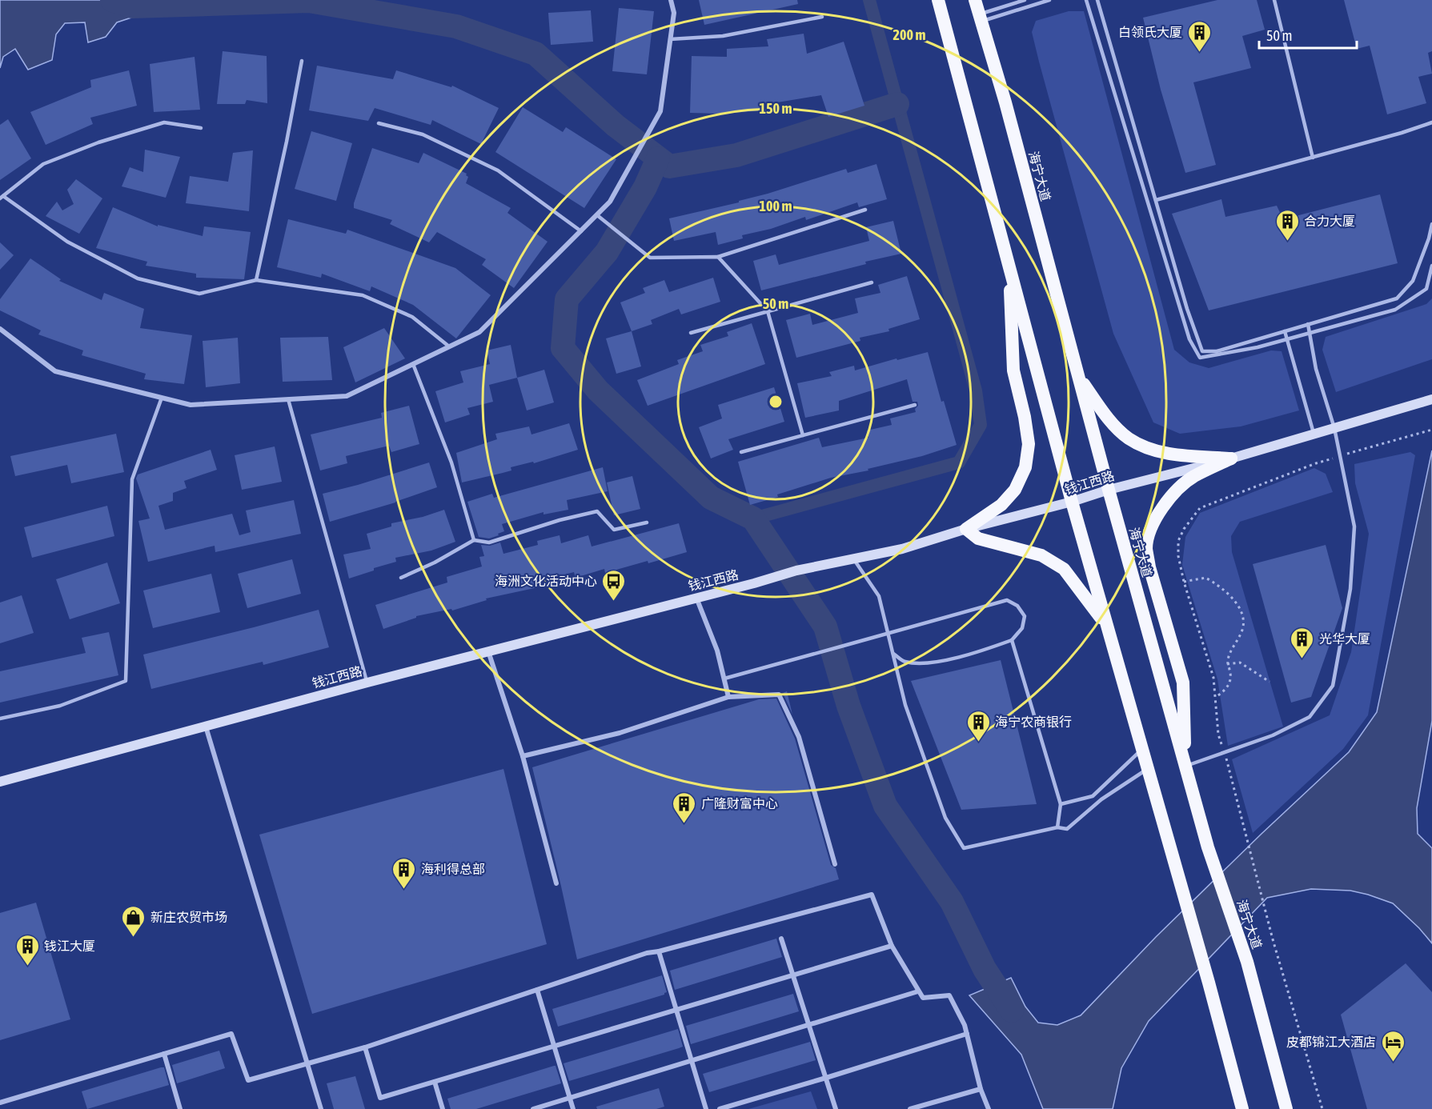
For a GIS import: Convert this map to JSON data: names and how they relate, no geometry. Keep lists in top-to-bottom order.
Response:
{
  "streets": {
    "highway": ["海宁大道"],
    "main road": ["钱江西路"]
  },
  "crossings": [
    ["海宁大道", "钱江西路"]
  ],
  "places": {
    "building": [
      "白领氏大厦",
      "合力大厦",
      "光华大厦",
      "海宁农商银行",
      "广隆财富中心",
      "海利得总部",
      "钱江大厦"
    ],
    "bus stop": ["海洲文化活动中心"],
    "shop": ["新庄农贸市场"],
    "hotel": ["皮都锦江大酒店"]
  },
  "scale_bar": "50 m",
  "rings": [
    "200 m",
    "150 m",
    "100 m",
    "50 m"
  ]
}
